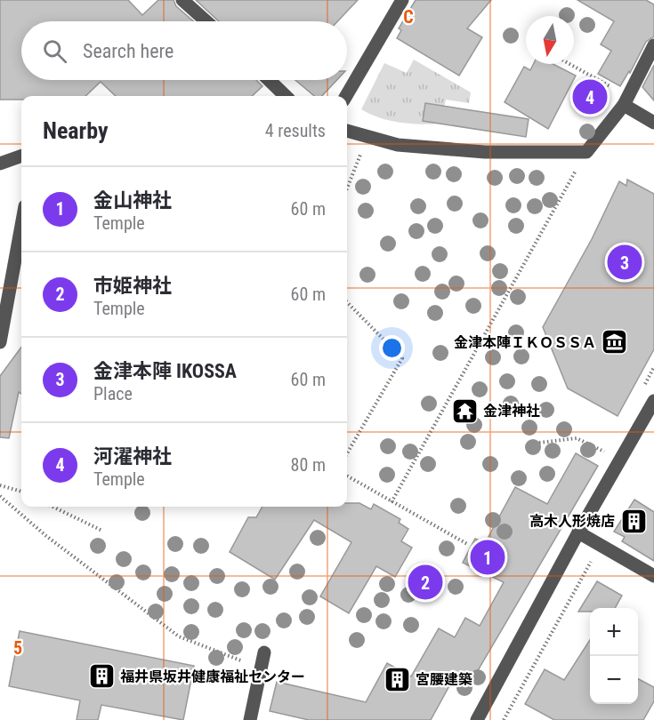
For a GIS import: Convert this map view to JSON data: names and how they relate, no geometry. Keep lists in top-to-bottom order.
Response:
{
  "places": {
    "museum": ["金津本陣ＩＫＯＳＳＡ"],
    "temple": ["金津神社"],
    "building": ["高木人形焼店", "福井県坂井健康福祉センター", "宮腰建築"]
  },
  "north": "bottom",
  "page": {
    "search": "Search here",
    "pins": [
      "4",
      "3",
      "1",
      "2"
    ],
    "heading": ["Nearby", "4 results"],
    "list": [
      {
        "mark": "1",
        "name": "金山神社",
        "note": "Temple",
        "value": "60 m"
      },
      {
        "mark": "2",
        "name": "市姫神社",
        "note": "Temple",
        "value": "60 m"
      },
      {
        "mark": "3",
        "name": "金津本陣 IKOSSA",
        "note": "Place",
        "value": "60 m"
      },
      {
        "mark": "4",
        "name": "河濯神社",
        "note": "Temple",
        "value": "80 m"
      }
    ],
    "map_buttons": ["+", "−"]
  },
  "grid": {
    "columns": ["C"],
    "rows": ["5"]
  }
}
